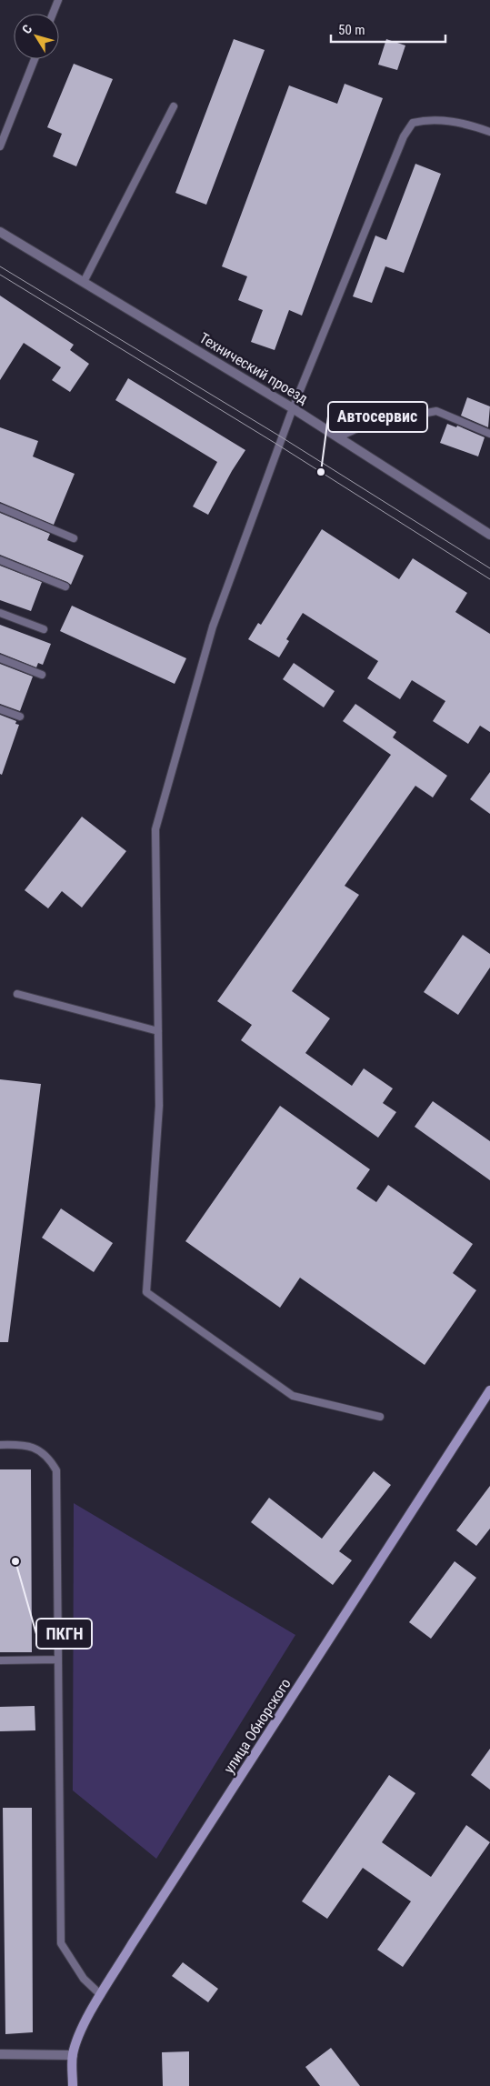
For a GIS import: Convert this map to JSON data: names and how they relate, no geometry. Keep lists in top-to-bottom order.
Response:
{
  "streets": {
    "main road": ["улица Обнорского"],
    "street": ["Технический проезд"]
  },
  "places": ["Автосервис", "ПКГН"],
  "scale_bar": "50 m",
  "north": "top left"
}
